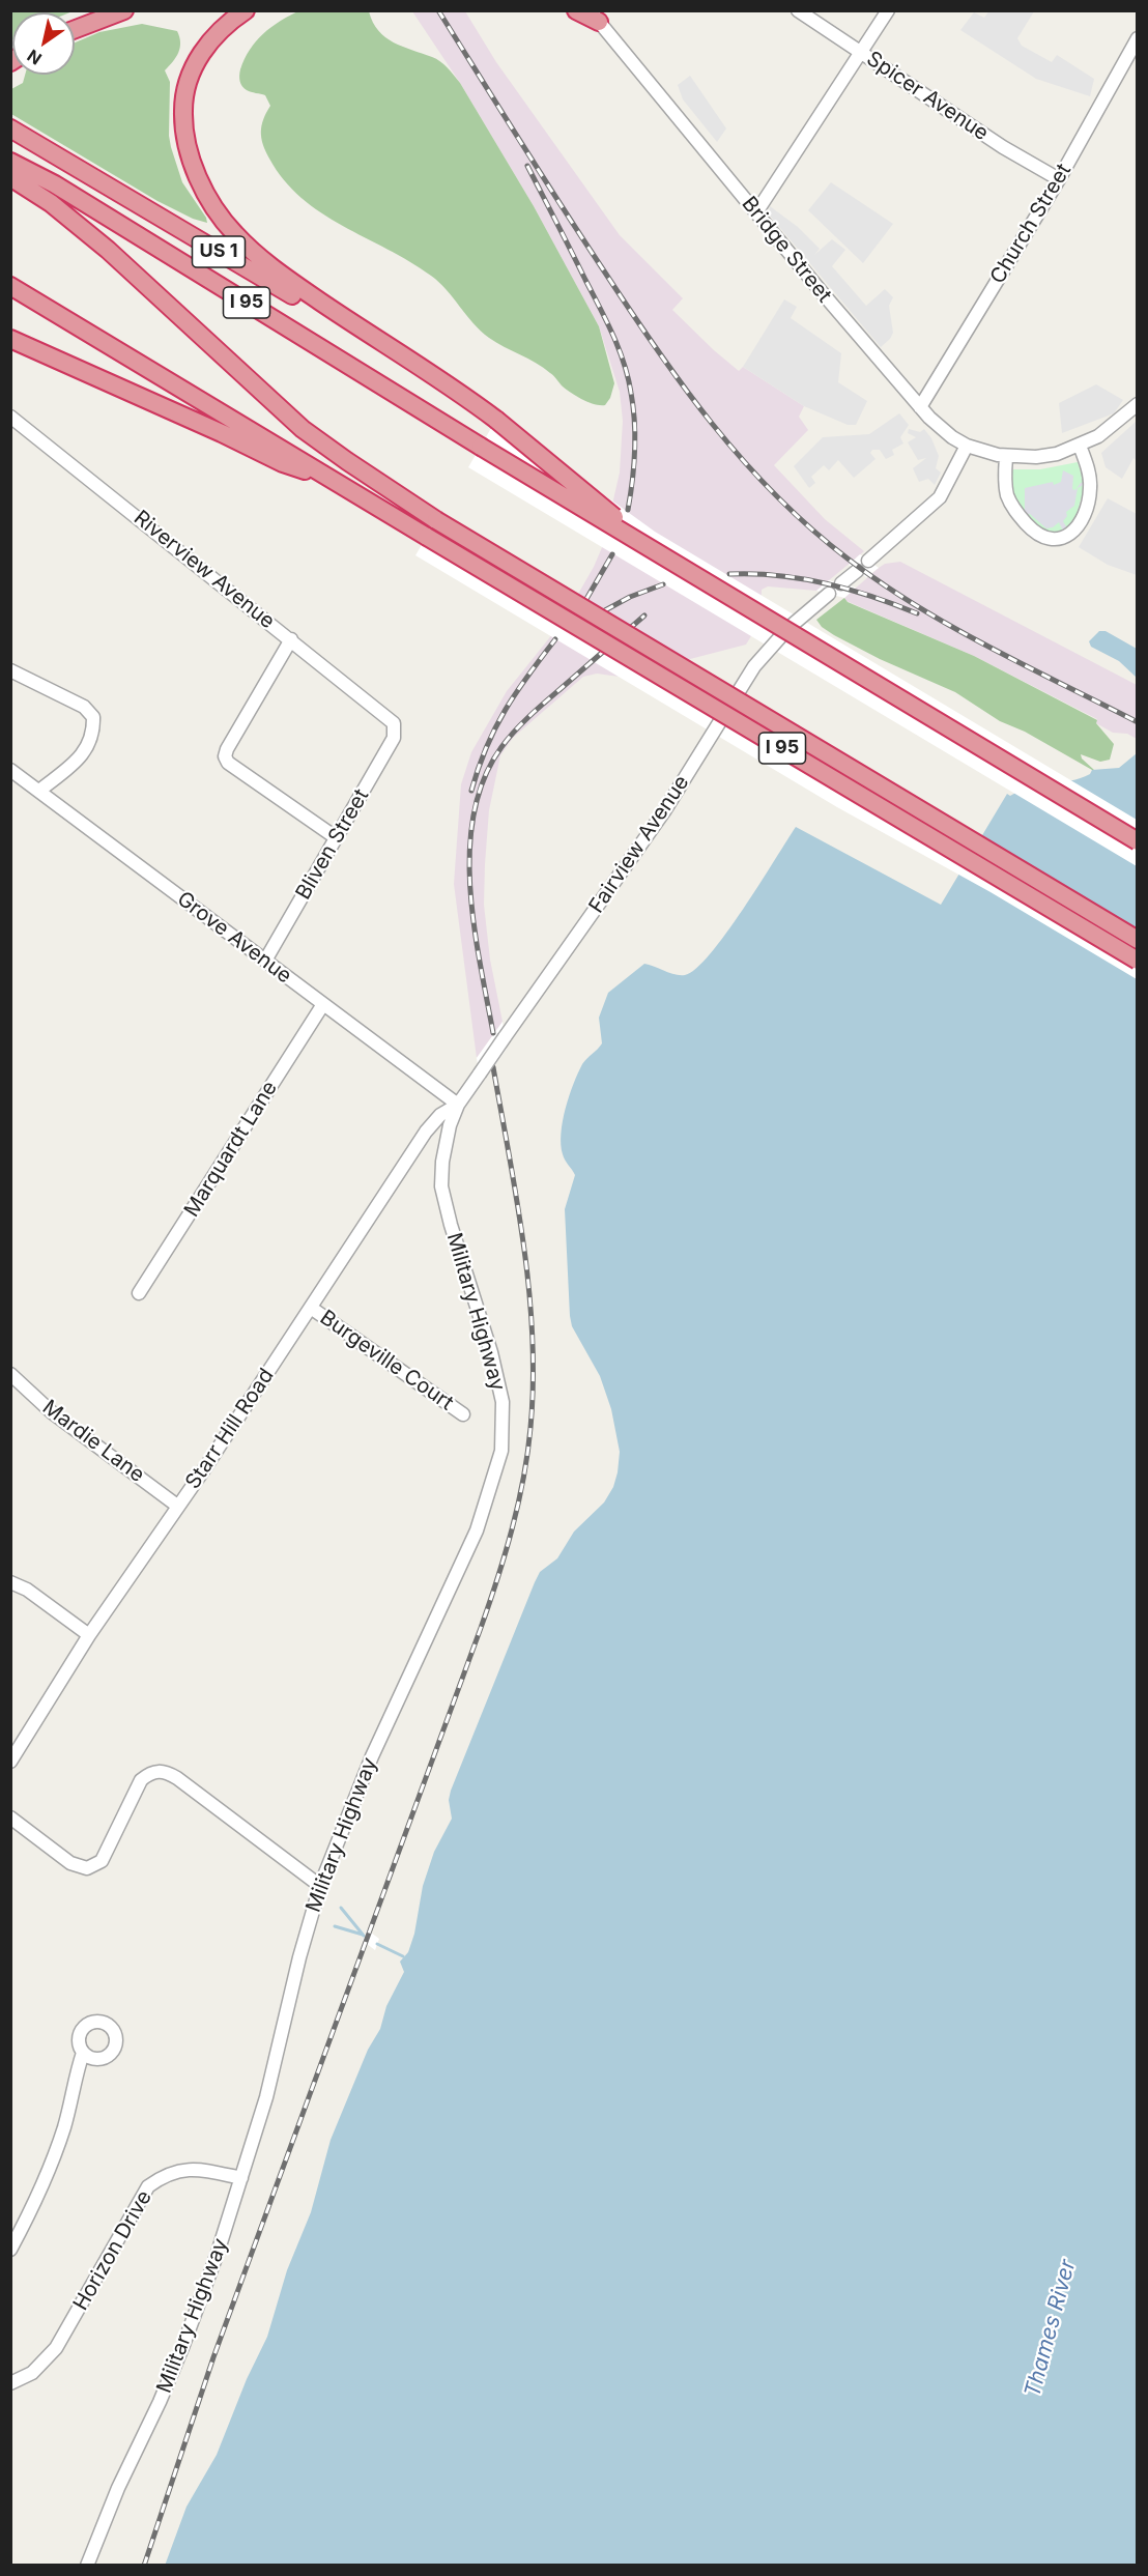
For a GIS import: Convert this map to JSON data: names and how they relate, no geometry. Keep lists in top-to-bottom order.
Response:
{
  "streets": {
    "highway": ["US 1", "I 95"],
    "street": [
      "Spicer Avenue",
      "Church Street",
      "Bridge Street",
      "Riverview Avenue",
      "Bliven Street",
      "Fairview Avenue",
      "Grove Avenue",
      "Marquardt Lane",
      "Military Highway",
      "Burgeville Court",
      "Starr Hill Road",
      "Mardie Lane",
      "Horizon Drive"
    ]
  },
  "crossings": [
    ["Spicer Avenue", "Church Street"],
    ["Church Street", "Bridge Street"],
    ["US 1", "I 95"],
    ["Riverview Avenue", "Bliven Street"],
    ["Bliven Street", "Grove Avenue"],
    ["Fairview Avenue", "Grove Avenue"],
    ["Fairview Avenue", "Military Highway"],
    ["Fairview Avenue", "Starr Hill Road"],
    ["Grove Avenue", "Marquardt Lane"],
    ["Grove Avenue", "Military Highway"],
    ["Grove Avenue", "Starr Hill Road"],
    ["Military Highway", "Starr Hill Road"],
    ["Military Highway", "Horizon Drive"],
    ["Burgeville Court", "Starr Hill Road"],
    ["Starr Hill Road", "Mardie Lane"]
  ],
  "water": ["Thames River"],
  "north": "bottom left"
}
